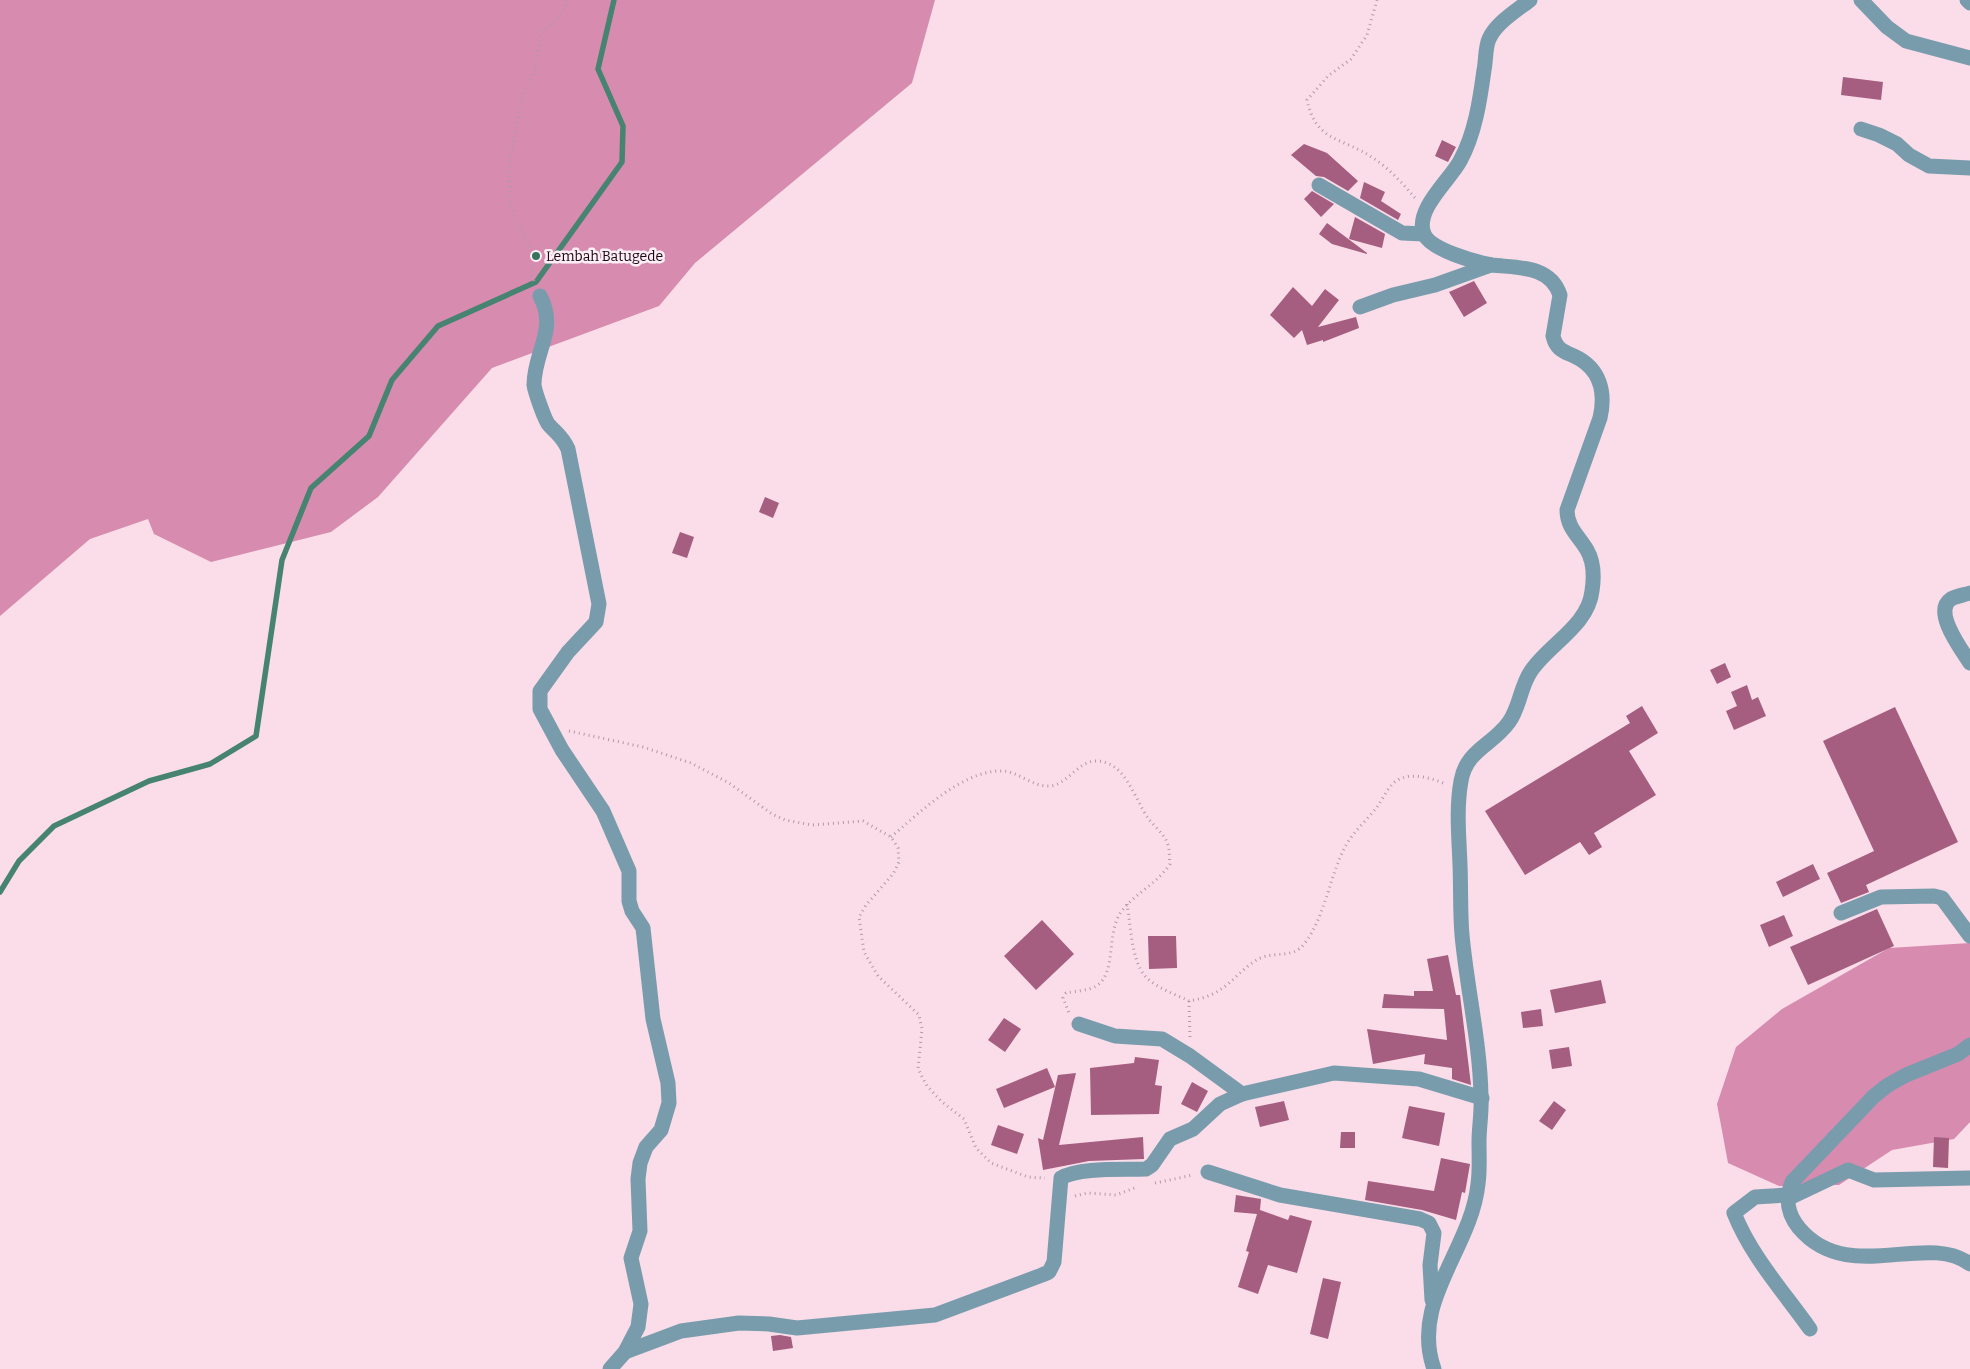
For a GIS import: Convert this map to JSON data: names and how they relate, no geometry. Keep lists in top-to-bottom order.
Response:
{
  "places": ["Lembah Batugede"]
}
